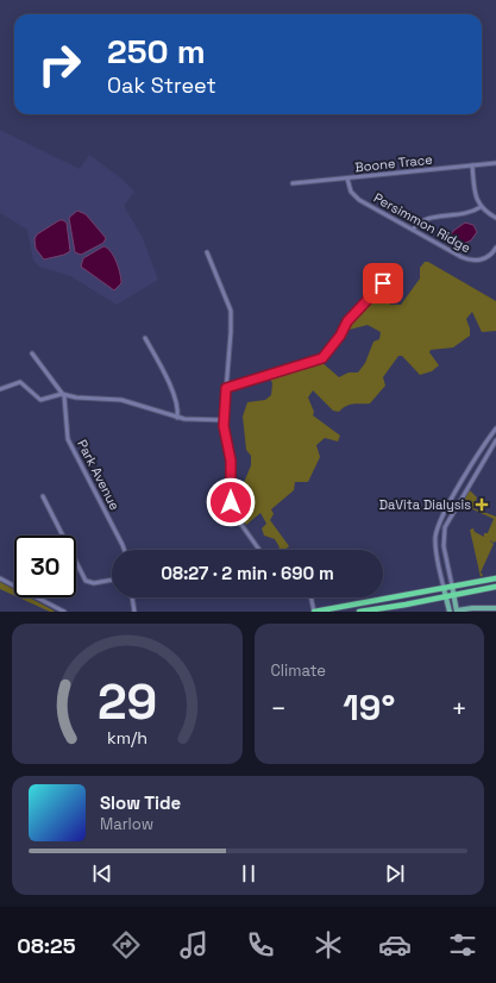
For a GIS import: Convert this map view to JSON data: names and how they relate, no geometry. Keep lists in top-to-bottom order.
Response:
{
  "streets": {
    "street": ["Boone Trace", "Persimmon Ridge", "Park Avenue"]
  },
  "crossings": [
    ["Boone Trace", "Persimmon Ridge"]
  ],
  "places": {
    "health": ["DaVita Dialysis"]
  },
  "page": {
    "turn": ["250 m", "Oak Street"],
    "limit": "30",
    "trip": "08:27 · 2 min · 690 m",
    "tile": "Climate",
    "heat": ["−", "19°", "+"],
    "song": ["Slow Tide", "Marlow"],
    "tabs": "08:25",
    "gauge": ["29", "km/h"]
  }
}
